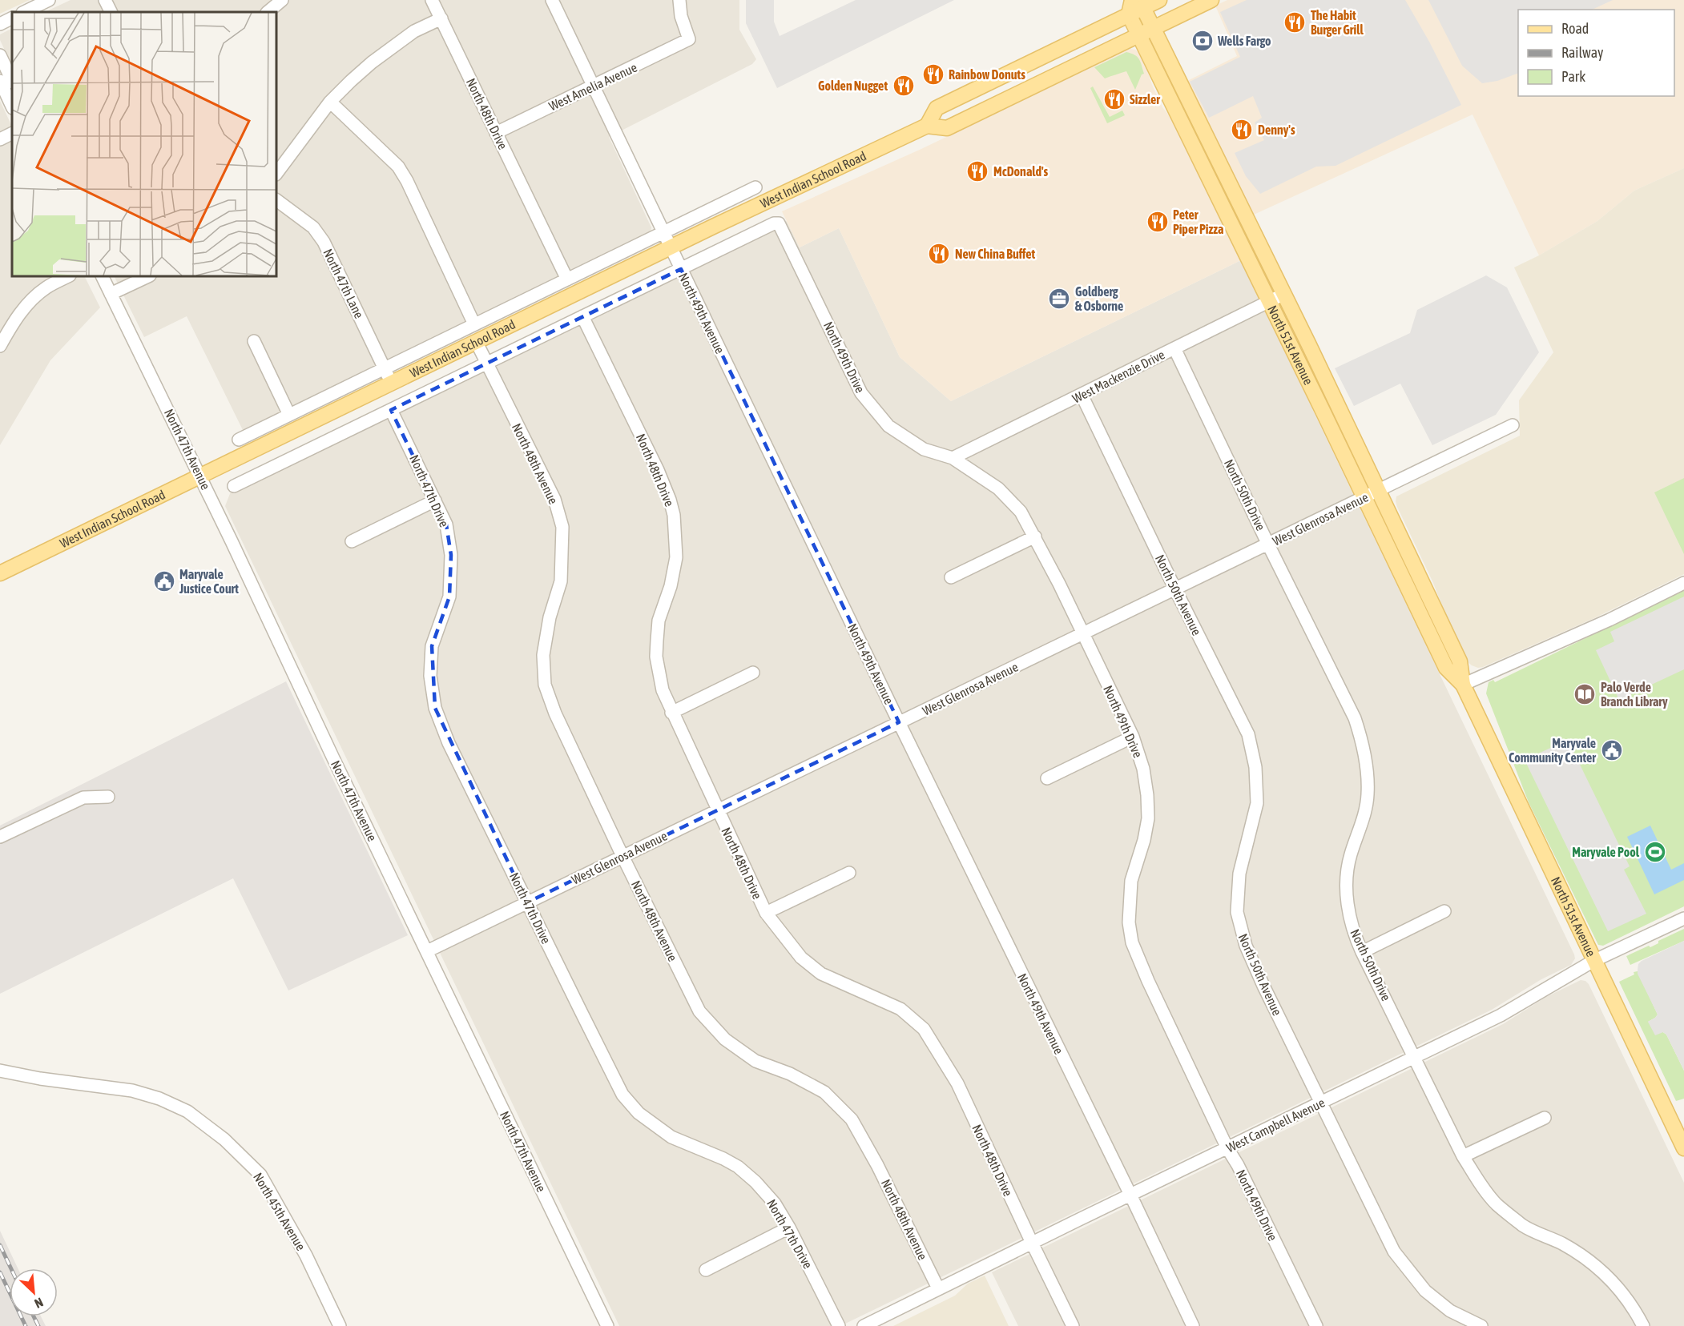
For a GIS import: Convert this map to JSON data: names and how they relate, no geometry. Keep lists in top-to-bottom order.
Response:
{
  "streets": {
    "main road": ["West Indian School Road", "North 51st Avenue"],
    "street": [
      "West Amelia Avenue",
      "North 48th Drive",
      "North 47th Lane",
      "North 49th Avenue",
      "North 49th Drive",
      "West Mackenzie Drive",
      "North 47th Avenue",
      "North 48th Avenue",
      "North 47th Drive",
      "North 50th Drive",
      "West Glenrosa Avenue",
      "North 50th Avenue",
      "West Campbell Avenue",
      "North 45th Avenue"
    ]
  },
  "crossings": [
    ["West Amelia Avenue", "North 48th Drive"],
    ["West Amelia Avenue", "North 49th Avenue"],
    ["North 48th Drive", "West Indian School Road"],
    ["North 48th Drive", "West Glenrosa Avenue"],
    ["North 48th Drive", "West Campbell Avenue"],
    ["West Indian School Road", "North 47th Lane"],
    ["West Indian School Road", "North 49th Avenue"],
    ["West Indian School Road", "North 51st Avenue"],
    ["West Indian School Road", "North 49th Drive"],
    ["West Indian School Road", "North 47th Avenue"],
    ["West Indian School Road", "North 48th Avenue"],
    ["West Indian School Road", "North 47th Drive"],
    ["North 49th Avenue", "West Glenrosa Avenue"],
    ["North 49th Avenue", "West Campbell Avenue"],
    ["North 51st Avenue", "West Mackenzie Drive"],
    ["North 51st Avenue", "West Glenrosa Avenue"],
    ["North 51st Avenue", "West Campbell Avenue"],
    ["North 49th Drive", "West Mackenzie Drive"],
    ["North 49th Drive", "West Glenrosa Avenue"],
    ["North 49th Drive", "West Campbell Avenue"],
    ["West Mackenzie Drive", "North 50th Drive"],
    ["West Mackenzie Drive", "North 50th Avenue"],
    ["North 47th Avenue", "West Glenrosa Avenue"],
    ["North 48th Avenue", "West Glenrosa Avenue"],
    ["North 48th Avenue", "West Campbell Avenue"],
    ["North 47th Drive", "West Glenrosa Avenue"],
    ["North 50th Drive", "West Glenrosa Avenue"],
    ["North 50th Drive", "West Campbell Avenue"],
    ["West Glenrosa Avenue", "North 50th Avenue"],
    ["North 50th Avenue", "West Campbell Avenue"]
  ],
  "places": {
    "restaurant": [
      "The Habit Burger Grill",
      "Rainbow Donuts",
      "Golden Nugget",
      "Sizzler",
      "Denny's",
      "McDonald's",
      "Peter Piper Pizza",
      "New China Buffet"
    ],
    "bank": ["Wells Fargo"],
    "office": ["Goldberg & Osborne"],
    "public building": ["Maryvale Justice Court", "Maryvale Community Center"],
    "library": ["Palo Verde Branch Library"],
    "sports": ["Maryvale Pool"]
  },
  "legend": ["Road", "Railway", "Park"],
  "north": "bottom right"
}
